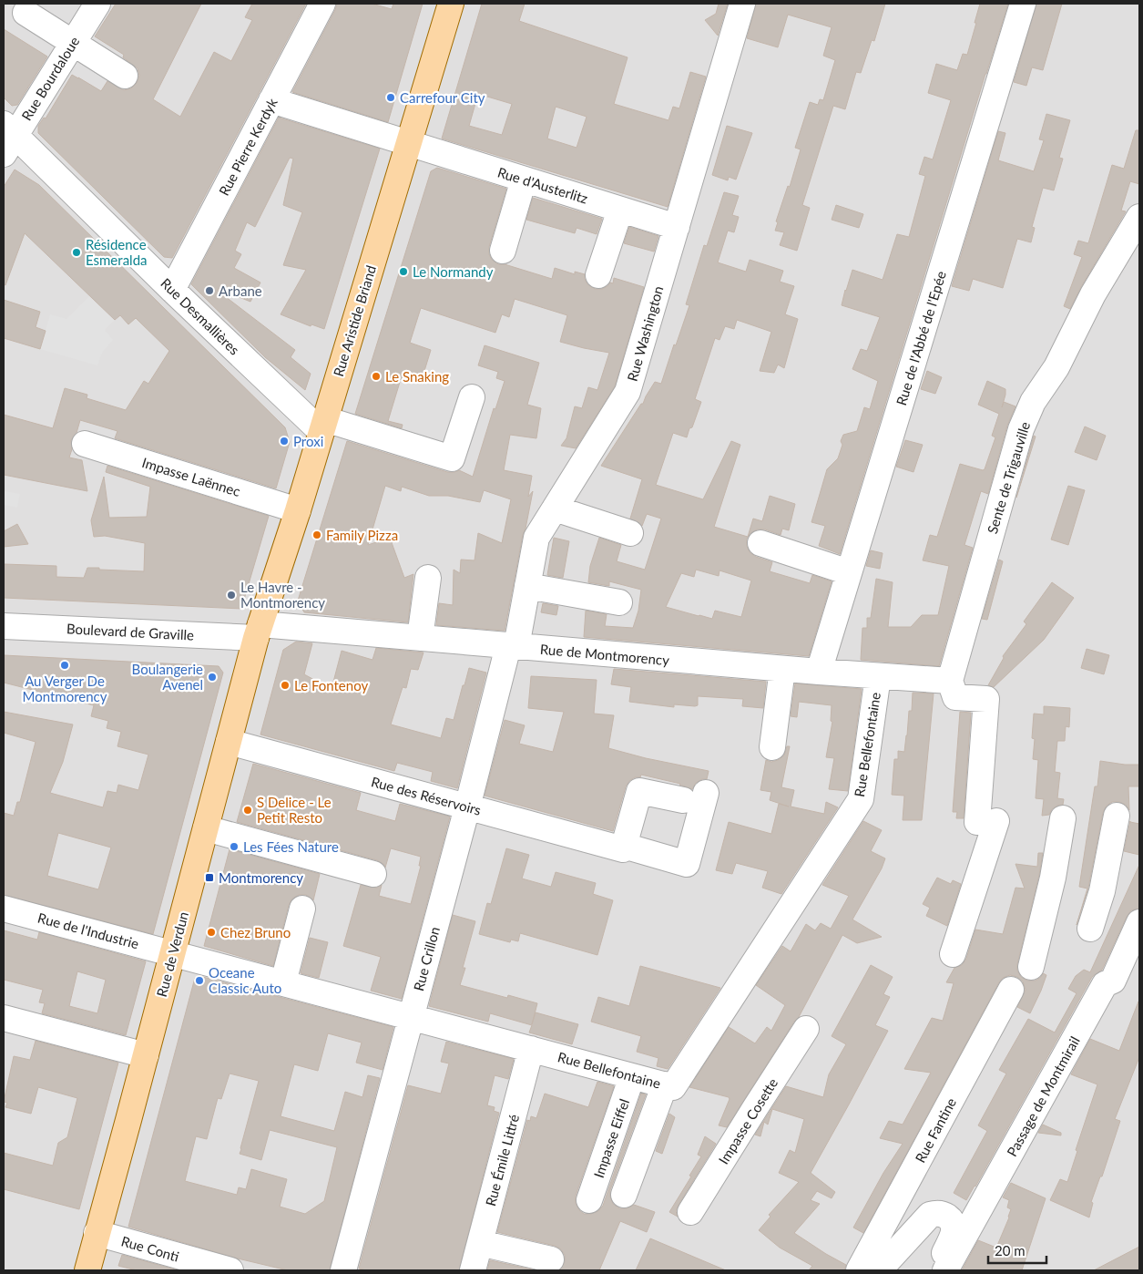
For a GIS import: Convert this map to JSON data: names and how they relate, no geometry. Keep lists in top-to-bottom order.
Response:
{
  "streets": {
    "main road": ["Rue Aristide Briand", "Rue de Verdun"],
    "street": [
      "Rue Bourdaloue",
      "Rue Pierre Kerdyk",
      "Rue d'Austerlitz",
      "Rue Desmallières",
      "Rue Washington",
      "Rue de l'Abbé de l'Epée",
      "Impasse Laënnec",
      "Sente de Trigauville",
      "Boulevard de Graville",
      "Rue de Montmorency",
      "Rue Bellefontaine",
      "Rue des Réservoirs",
      "Rue de l'Industrie",
      "Rue Crillon",
      "Passage de Montmirail",
      "Impasse Cosette",
      "Rue Fantine",
      "Impasse Eiffel",
      "Rue Émile Littré",
      "Rue Conti"
    ]
  },
  "crossings": [
    ["Rue Bourdaloue", "Rue Desmallières"],
    ["Rue Pierre Kerdyk", "Rue d'Austerlitz"],
    ["Rue Pierre Kerdyk", "Rue Desmallières"],
    ["Rue d'Austerlitz", "Rue Aristide Briand"],
    ["Rue d'Austerlitz", "Rue Washington"],
    ["Rue Desmallières", "Rue Aristide Briand"],
    ["Rue Aristide Briand", "Impasse Laënnec"],
    ["Rue Aristide Briand", "Boulevard de Graville"],
    ["Rue Aristide Briand", "Rue de Montmorency"],
    ["Rue Aristide Briand", "Rue de Verdun"],
    ["Rue Washington", "Rue de Montmorency"],
    ["Rue Washington", "Rue Crillon"],
    ["Rue de l'Abbé de l'Epée", "Rue de Montmorency"],
    ["Sente de Trigauville", "Rue de Montmorency"],
    ["Boulevard de Graville", "Rue de Montmorency"],
    ["Boulevard de Graville", "Rue de Verdun"],
    ["Rue de Montmorency", "Rue Bellefontaine"],
    ["Rue de Montmorency", "Rue de Verdun"],
    ["Rue de Montmorency", "Rue Crillon"],
    ["Rue Bellefontaine", "Rue de l'Industrie"],
    ["Rue Bellefontaine", "Rue de Verdun"],
    ["Rue Bellefontaine", "Rue Crillon"],
    ["Rue Bellefontaine", "Impasse Eiffel"],
    ["Rue Bellefontaine", "Rue Émile Littré"],
    ["Rue des Réservoirs", "Rue de Verdun"],
    ["Rue des Réservoirs", "Rue Crillon"],
    ["Rue de l'Industrie", "Rue de Verdun"],
    ["Rue de Verdun", "Rue Conti"]
  ],
  "places": {
    "other": [
      "Carrefour City",
      "Résidence Esmeralda",
      "Le Normandy",
      "Arbane",
      "Le Snaking",
      "Proxi",
      "Family Pizza",
      "Le Havre - Montmorency",
      "Au Verger De Montmorency",
      "Boulangerie Avenel",
      "Le Fontenoy",
      "S Delice - Le Petit Resto",
      "Les Fées Nature",
      "Chez Bruno",
      "Oceane Classic Auto"
    ],
    "transit": ["Montmorency"]
  },
  "scale_bar": "20 m"
}
